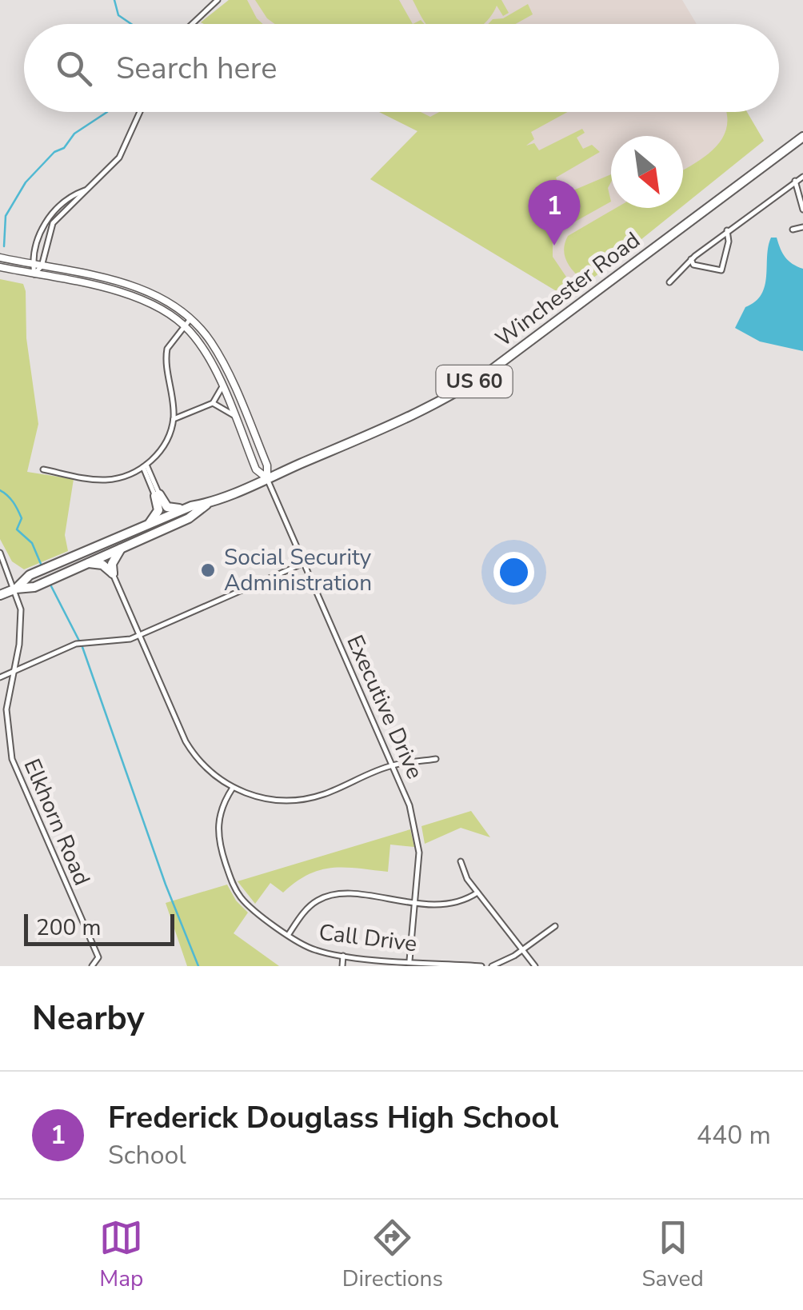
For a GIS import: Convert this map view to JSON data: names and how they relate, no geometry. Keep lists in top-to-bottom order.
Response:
{
  "streets": {
    "highway": ["Winchester Road", "US 60"],
    "street": ["Executive Drive", "Elkhorn Road", "Call Drive"]
  },
  "crossings": [
    ["Winchester Road", "Executive Drive"],
    ["Winchester Road", "Elkhorn Road"],
    ["Executive Drive", "Call Drive"]
  ],
  "places": ["Social Security Administration"],
  "scale_bar": "200 m",
  "north": "bottom right",
  "page": {
    "search": "Search here",
    "pins": "1",
    "scale": "200 m",
    "heading": "Nearby",
    "list": [
      {
        "mark": "1",
        "name": "Frederick Douglass High School",
        "note": "School",
        "value": "440 m"
      }
    ],
    "nav": ["Map", "Directions", "Saved"]
  }
}
